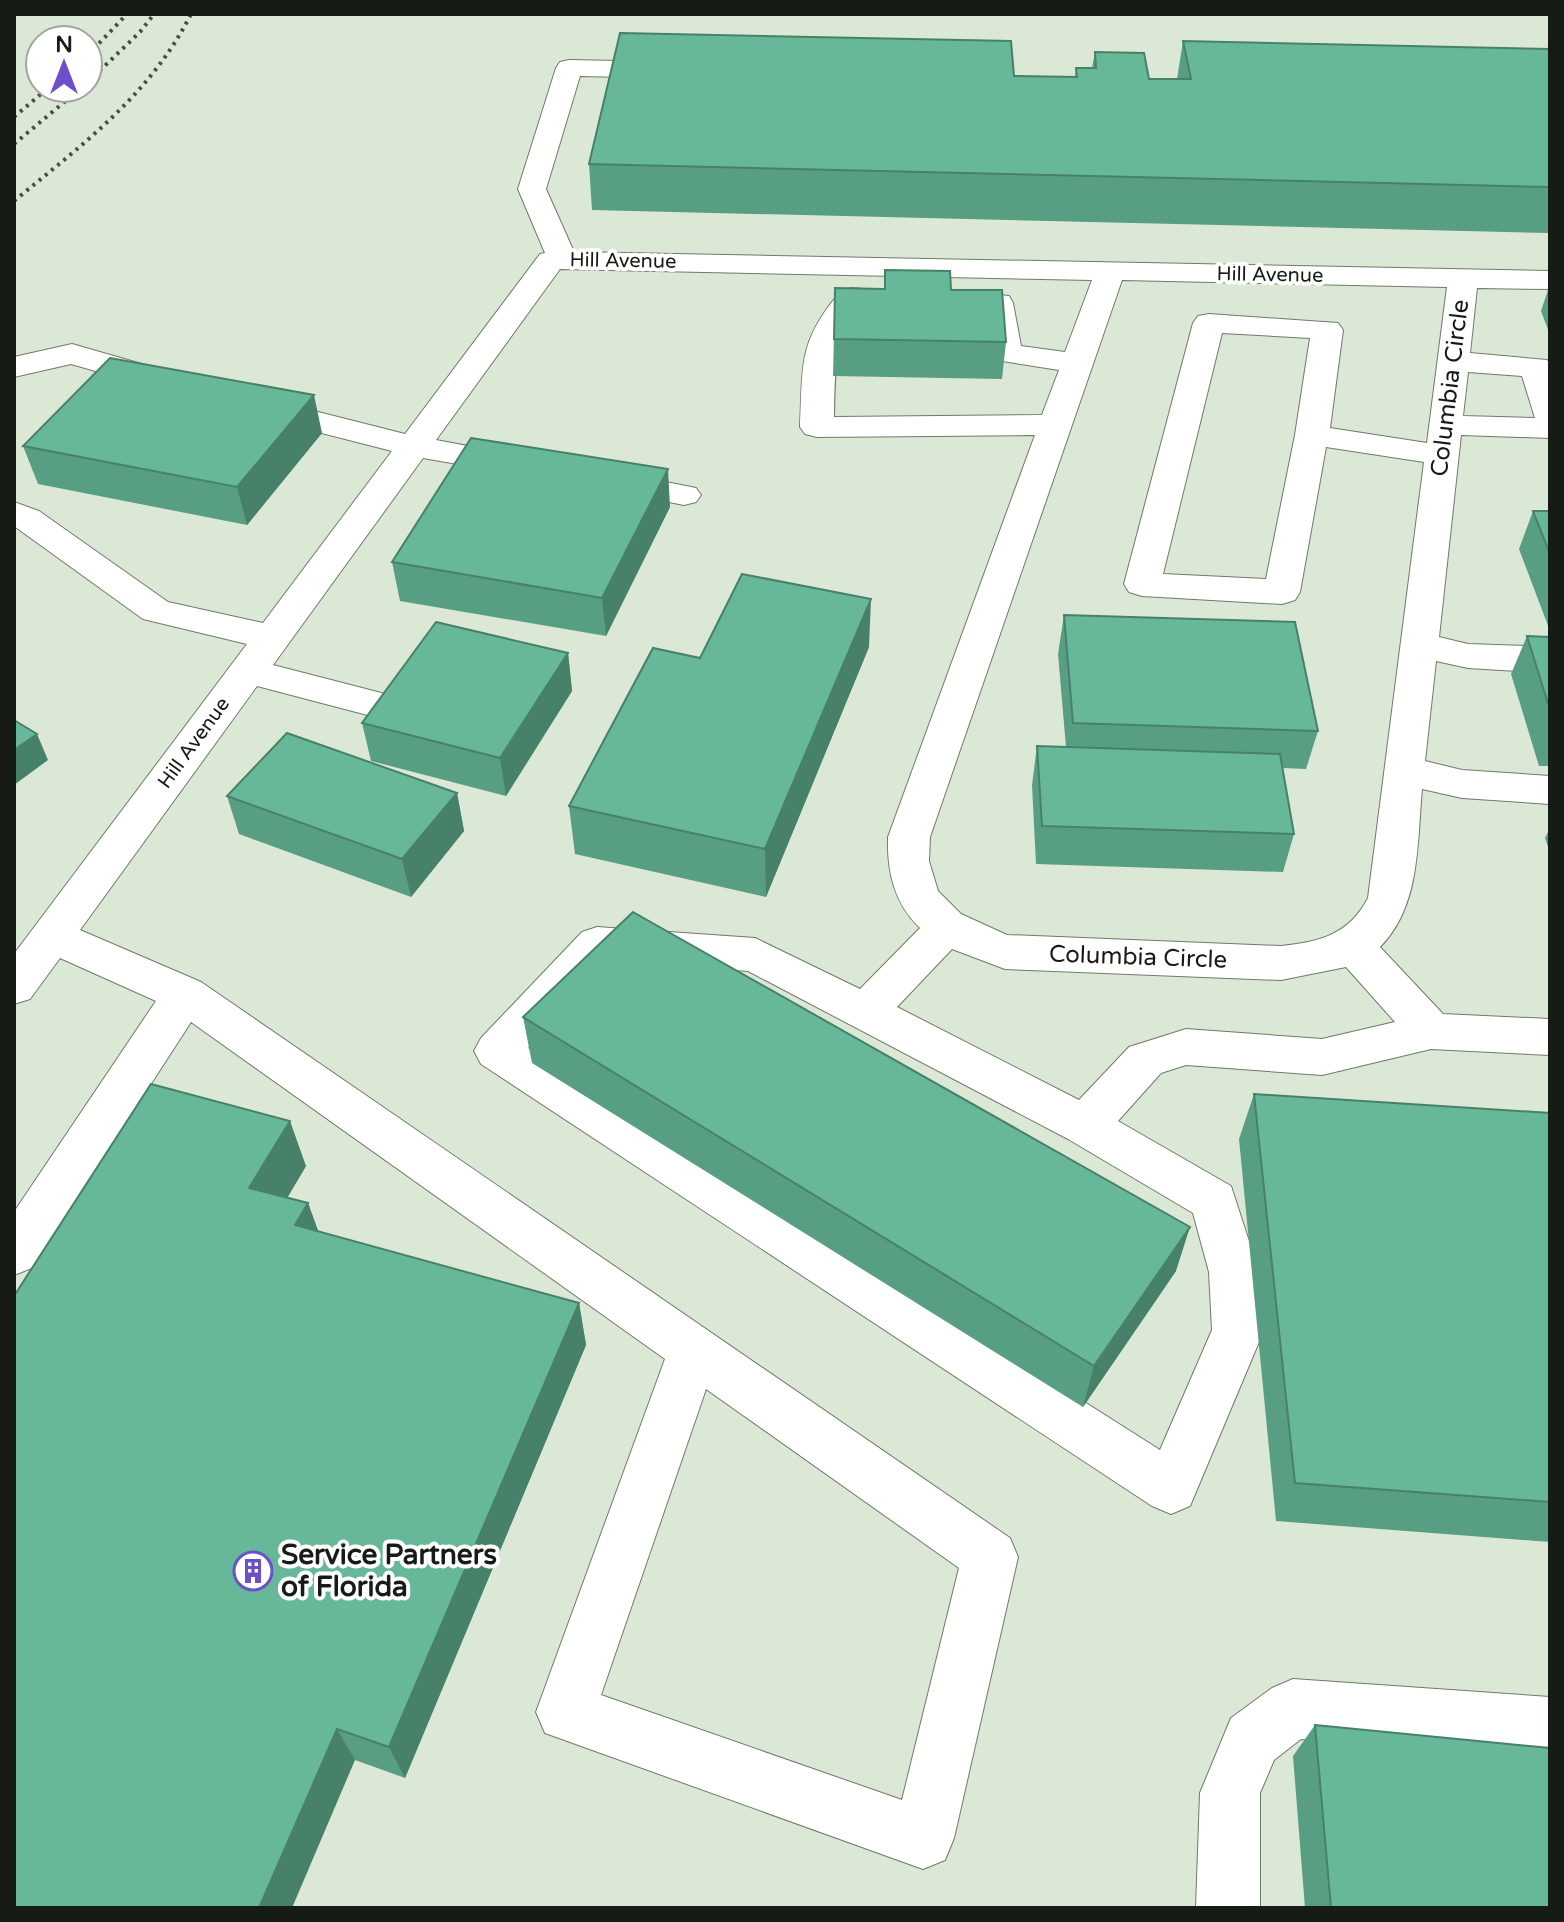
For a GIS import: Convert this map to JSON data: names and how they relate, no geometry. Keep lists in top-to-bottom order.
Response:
{
  "streets": {
    "street": ["Hill Avenue", "Columbia Circle"]
  },
  "crossings": [
    ["Hill Avenue", "Columbia Circle"]
  ],
  "places": {
    "building": ["Service Partners of Florida"]
  },
  "north": "top"
}
